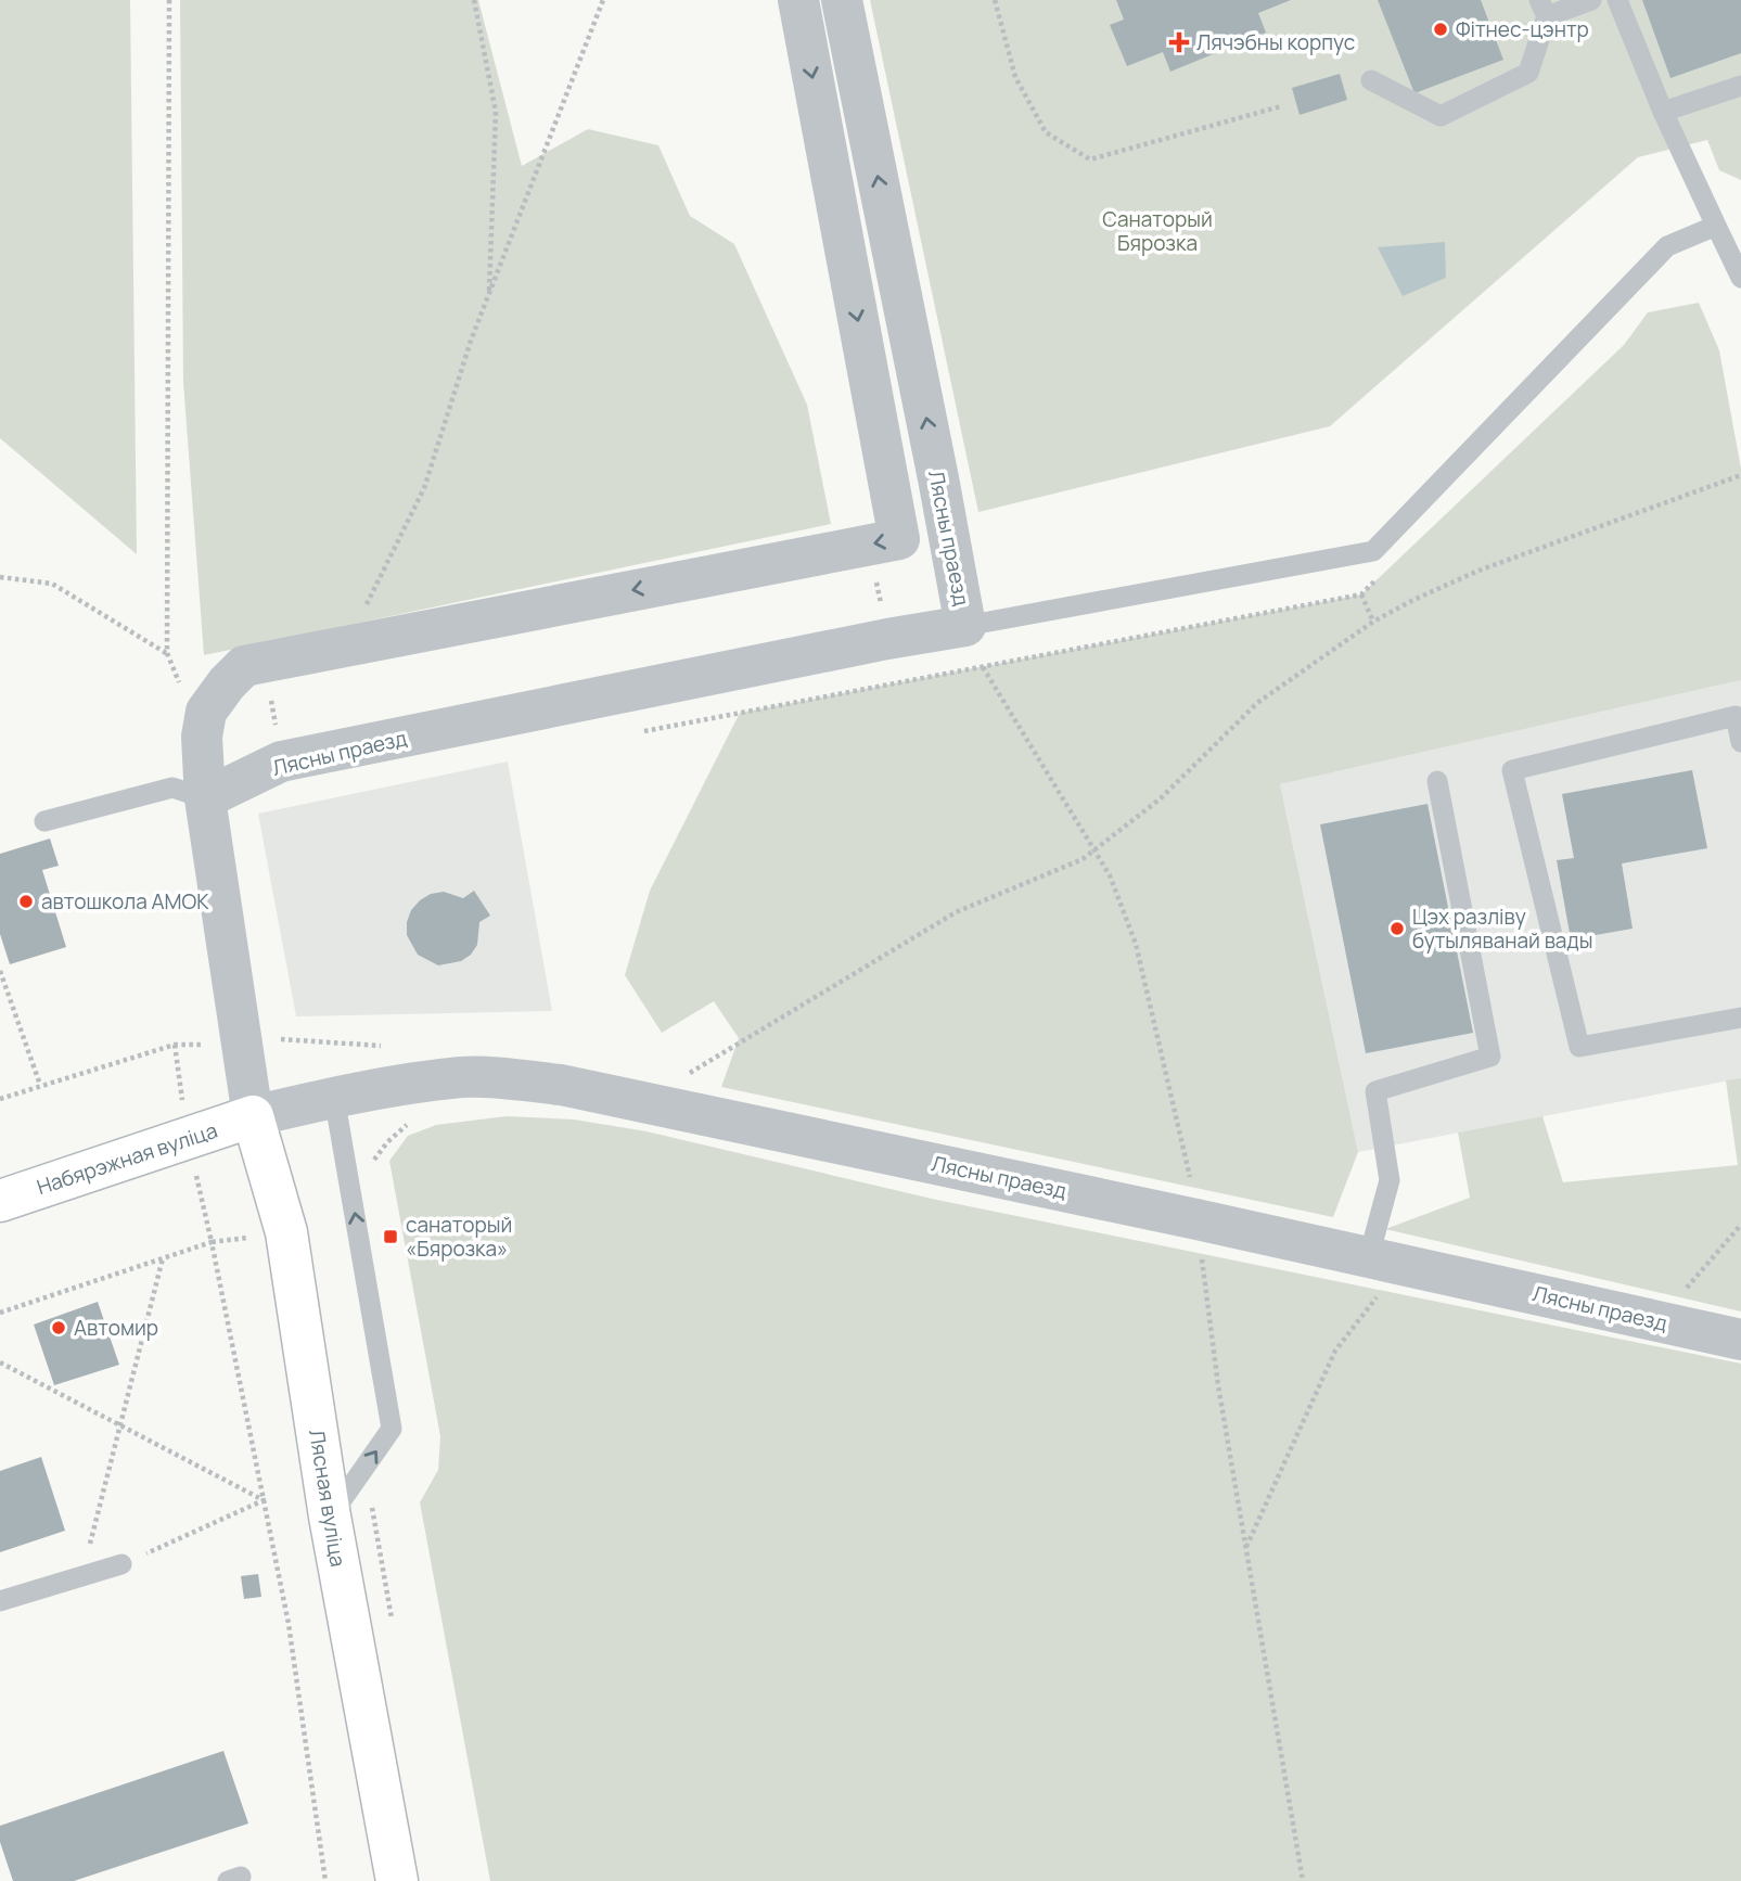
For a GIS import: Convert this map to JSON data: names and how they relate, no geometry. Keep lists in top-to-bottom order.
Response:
{
  "streets": {
    "main road": ["Набярэжная вуліца", "Лясная вуліца"],
    "street": ["Лясны праезд"]
  },
  "crossings": [
    ["Лясны праезд", "Набярэжная вуліца"],
    ["Лясны праезд", "Лясная вуліца"],
    ["Набярэжная вуліца", "Лясная вуліца"]
  ],
  "parks": ["Санаторый Бярозка"],
  "places": {
    "other": [
      "Фітнес-цэнтр",
      "автошкола АМОК",
      "Цэх разліву бутыляванай вады",
      "Автомир"
    ],
    "health": ["Лячэбны корпус"],
    "transit": ["санаторый «Бярозка»"]
  }
}
